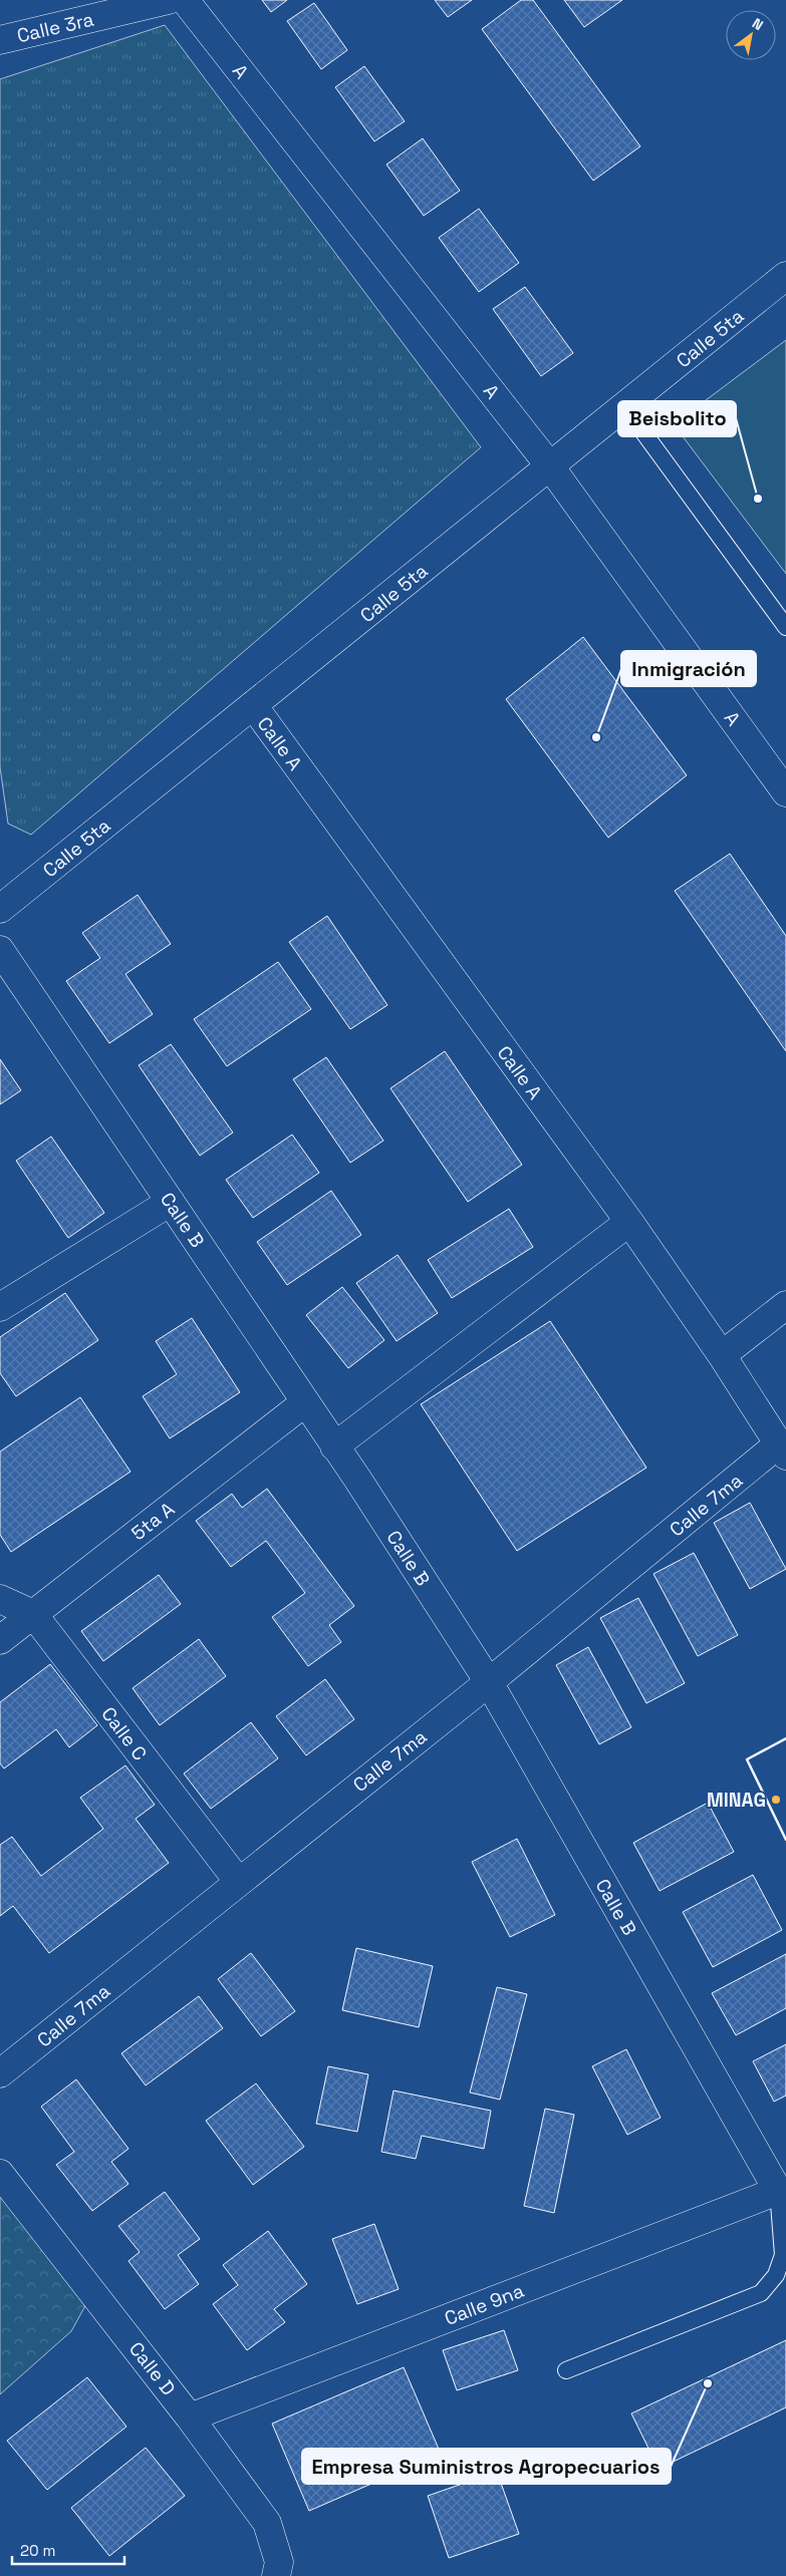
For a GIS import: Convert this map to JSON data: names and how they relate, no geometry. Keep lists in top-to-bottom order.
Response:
{
  "streets": {
    "street": [
      "Calle 3ra",
      "A",
      "Calle 5ta",
      "Calle A",
      "Calle B",
      "Calle 7ma",
      "5ta A",
      "Calle C",
      "Calle 9na",
      "Calle D"
    ]
  },
  "crossings": [
    ["A", "Calle 5ta"],
    ["Calle 5ta", "Calle A"],
    ["Calle A", "Calle 7ma"],
    ["Calle B", "Calle 7ma"],
    ["Calle B", "5ta A"],
    ["Calle B", "Calle 9na"],
    ["Calle 7ma", "Calle C"],
    ["5ta A", "Calle C"],
    ["Calle 9na", "Calle D"]
  ],
  "places": [
    "Beisbolito",
    "Inmigración",
    "MINAG",
    "Empresa Suministros Agropecuarios"
  ],
  "scale_bar": "20 m",
  "north": "top right"
}
